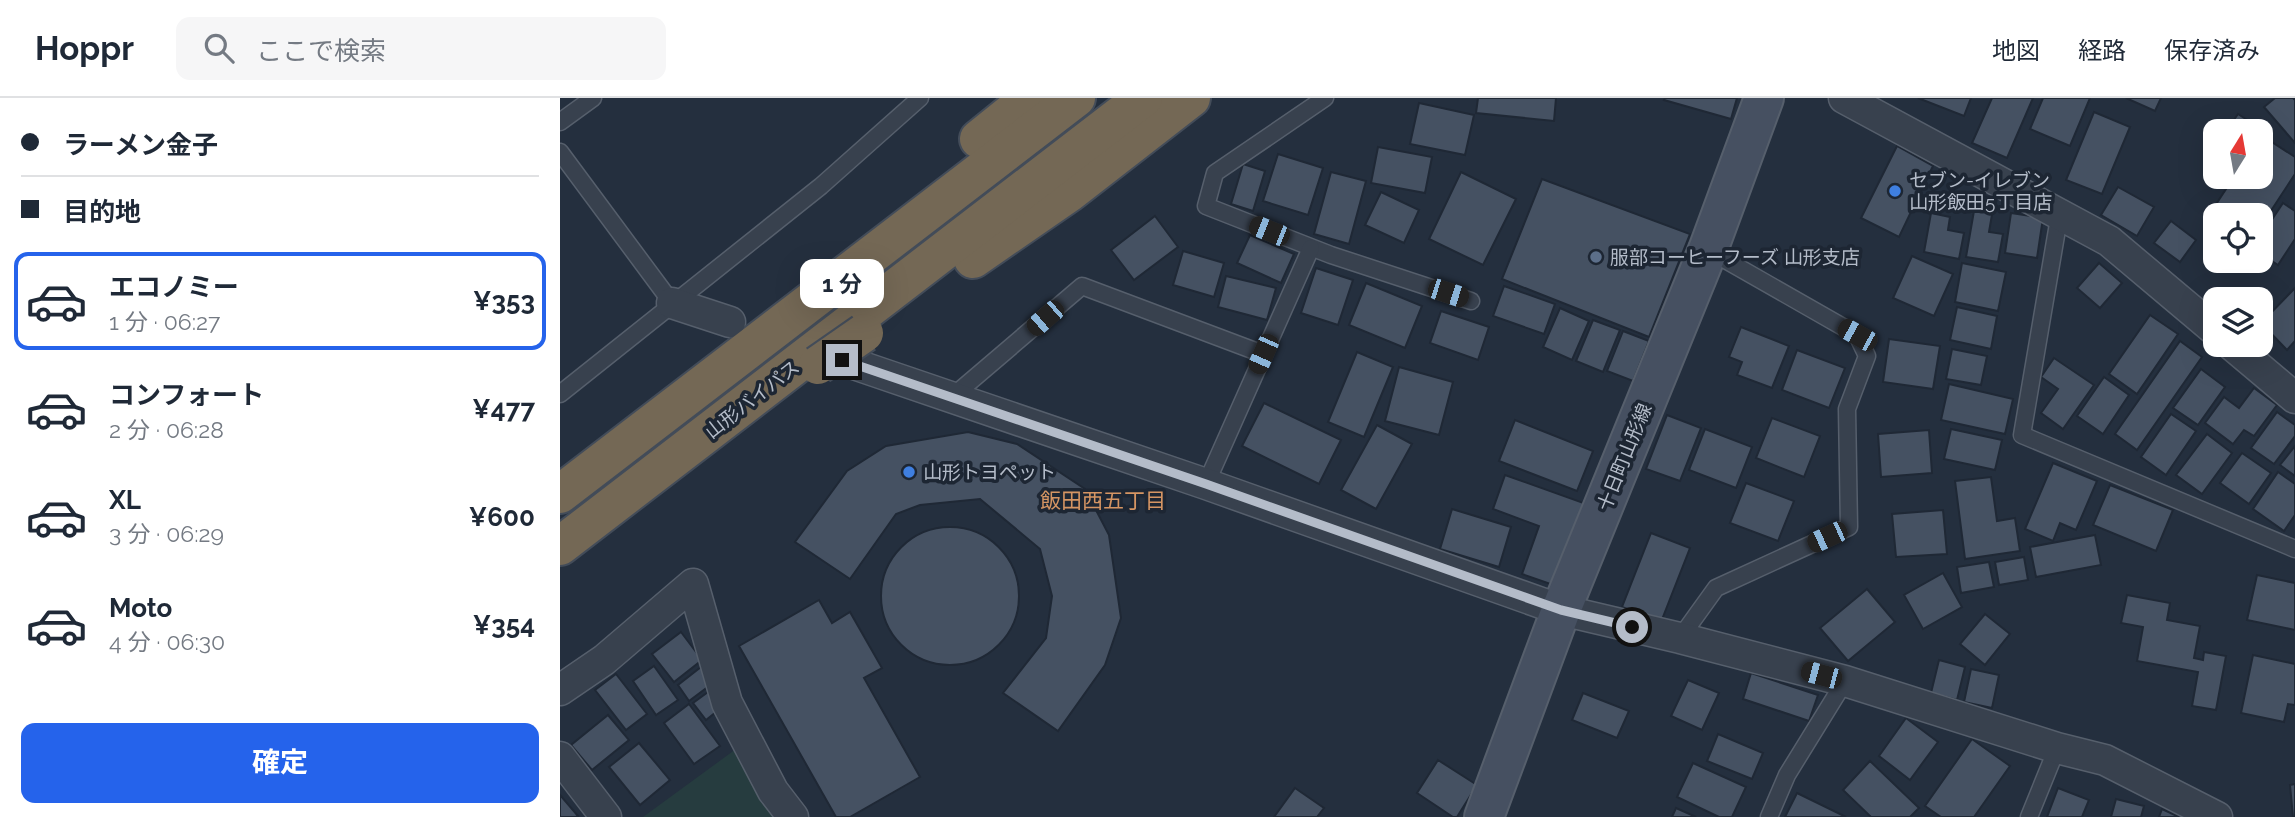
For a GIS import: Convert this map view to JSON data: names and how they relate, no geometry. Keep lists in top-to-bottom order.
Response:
{
  "streets": {
    "highway": ["山形バイパス"],
    "main road": ["十日町山形線"]
  },
  "districts": ["飯田西五丁目"],
  "places": ["セブン-イレブン 山形飯田5丁目店", "服部コーヒーフーズ 山形支店", "山形トヨペット"],
  "north": "top",
  "page": {
    "header": "Hoppr",
    "search": "ここで検索",
    "nav": ["地図", "経路", "保存済み"],
    "banner": ["ラーメン金子", "目的地"],
    "list": [
      {
        "name": "エコノミー",
        "note": "1 分 · 06:27",
        "value": "¥353"
      },
      {
        "name": "コンフォート",
        "note": "2 分 · 06:28",
        "value": "¥477"
      },
      {
        "name": "XL",
        "note": "3 分 · 06:29",
        "value": "¥600"
      },
      {
        "name": "Moto",
        "note": "4 分 · 06:30",
        "value": "¥354"
      }
    ],
    "bubble": "1 分",
    "buttons": "確定"
  }
}
